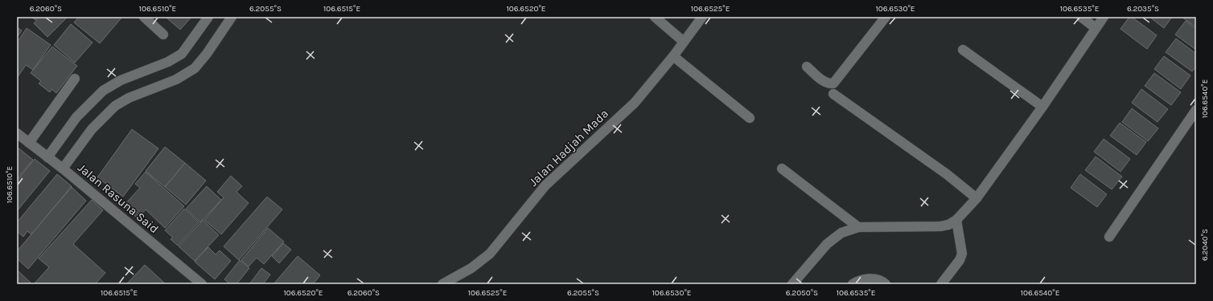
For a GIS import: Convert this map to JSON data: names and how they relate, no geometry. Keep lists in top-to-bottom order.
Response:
{
  "streets": {
    "street": ["Jalan Hadjah Mada", "Jalan Rasuna Said"]
  },
  "coordinates": [
    "6.2060°S",
    "106.6510°E",
    "6.2055°S",
    "106.6515°E",
    "106.6520°E",
    "106.6525°E",
    "106.6530°E",
    "106.6535°E",
    "6.2035°S",
    "106.6540°E",
    "6.2040°S",
    "6.2050°S"
  ]
}
